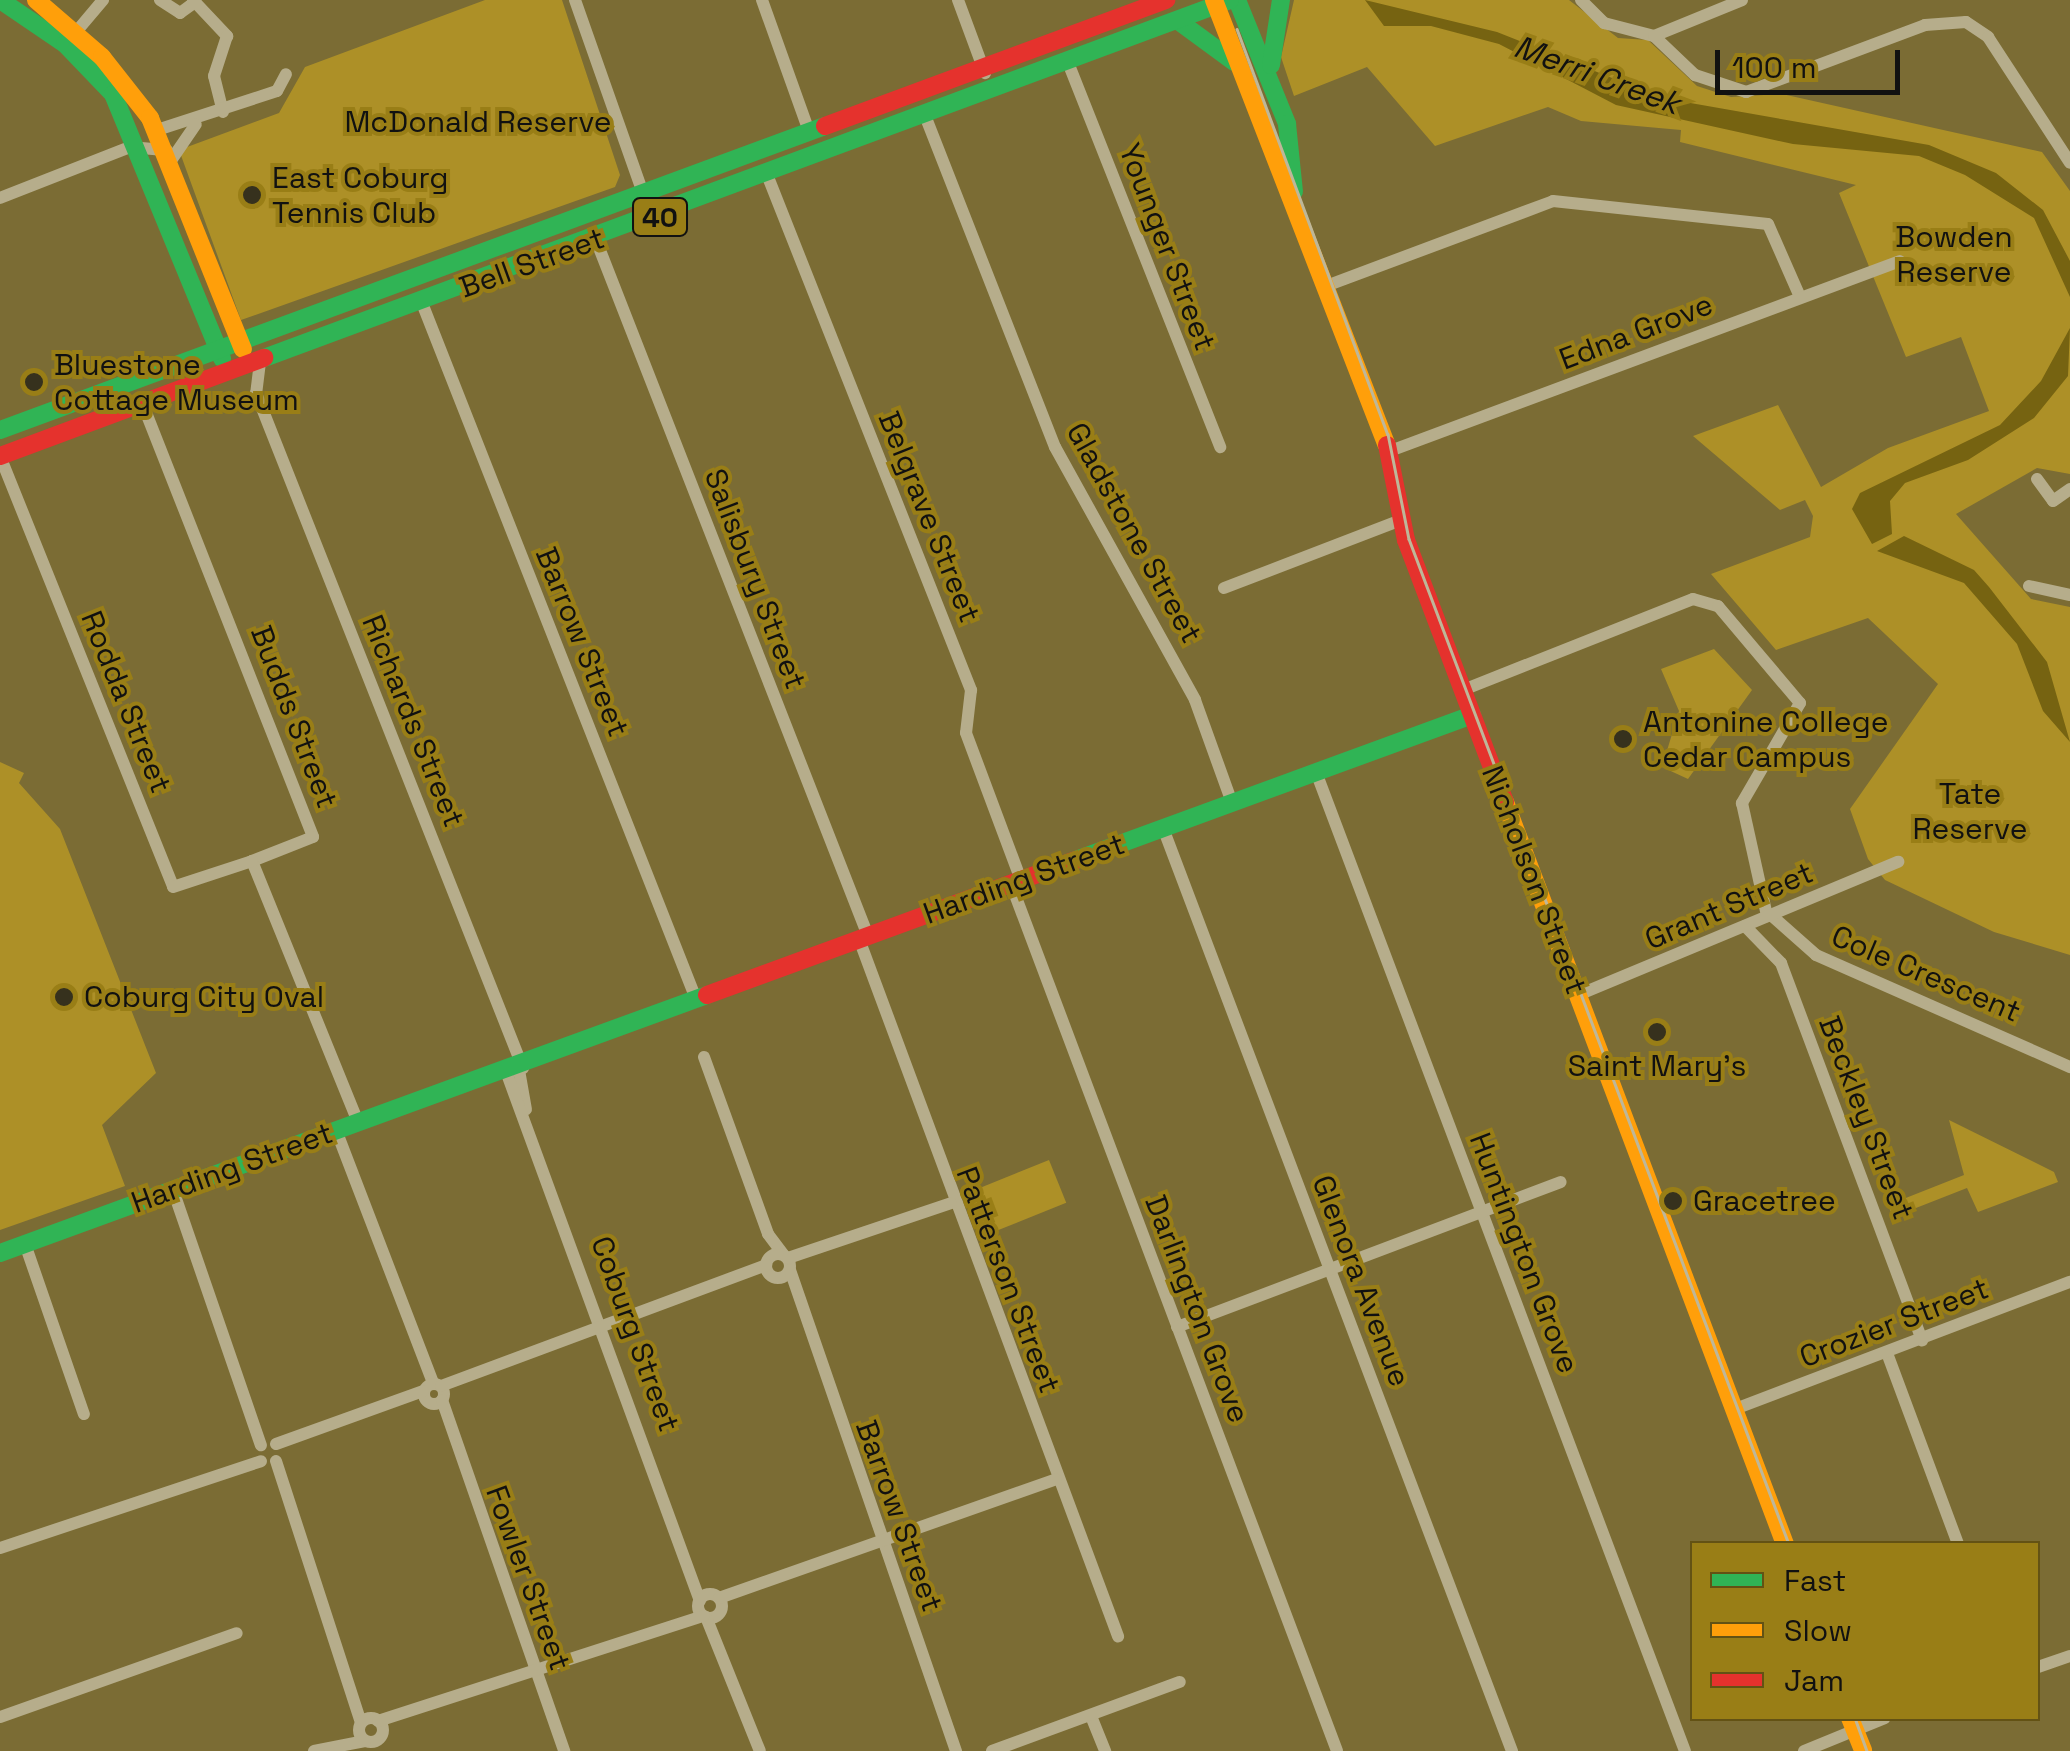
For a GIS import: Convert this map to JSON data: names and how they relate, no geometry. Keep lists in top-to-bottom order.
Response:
{
  "streets": {
    "main road": [
      "40",
      "Bell Street",
      "Harding Street",
      "Nicholson Street"
    ],
    "street": [
      "Younger Street",
      "Edna Grove",
      "Belgrave Street",
      "Gladstone Street",
      "Salisbury Street",
      "Barrow Street",
      "Rodda Street",
      "Budds Street",
      "Richards Street",
      "Grant Street",
      "Cole Crescent",
      "Beckley Street",
      "Huntington Grove",
      "Patterson Street",
      "Glenora Avenue",
      "Darlington Grove",
      "Crozier Street",
      "Coburg Street",
      "Fowler Street"
    ]
  },
  "crossings": [
    ["Younger Street", "Bell Street"],
    ["Bell Street", "Belgrave Street"],
    ["Bell Street", "Gladstone Street"],
    ["Bell Street", "Salisbury Street"],
    ["Bell Street", "Barrow Street"],
    ["Bell Street", "Rodda Street"],
    ["Bell Street", "Budds Street"],
    ["Bell Street", "Richards Street"],
    ["Bell Street", "Nicholson Street"],
    ["Edna Grove", "Nicholson Street"],
    ["Belgrave Street", "Harding Street"],
    ["Belgrave Street", "Darlington Grove"],
    ["Gladstone Street", "Harding Street"],
    ["Salisbury Street", "Harding Street"],
    ["Salisbury Street", "Patterson Street"],
    ["Barrow Street", "Harding Street"],
    ["Rodda Street", "Budds Street"],
    ["Richards Street", "Harding Street"],
    ["Richards Street", "Coburg Street"],
    ["Harding Street", "Nicholson Street"],
    ["Harding Street", "Huntington Grove"],
    ["Harding Street", "Patterson Street"],
    ["Harding Street", "Glenora Avenue"],
    ["Harding Street", "Darlington Grove"],
    ["Harding Street", "Coburg Street"],
    ["Harding Street", "Fowler Street"],
    ["Nicholson Street", "Grant Street"],
    ["Nicholson Street", "Crozier Street"],
    ["Grant Street", "Cole Crescent"],
    ["Grant Street", "Beckley Street"],
    ["Beckley Street", "Crozier Street"]
  ],
  "water": ["Merri Creek"],
  "parks": ["McDonald Reserve", "Bowden Reserve", "Tate Reserve"],
  "places": [
    "East Coburg Tennis Club",
    "Bluestone Cottage Museum",
    "Antonine College Cedar Campus",
    "Coburg City Oval",
    "Saint Mary's",
    "Gracetree"
  ],
  "legend": ["Fast", "Slow", "Jam"],
  "scale_bar": "100 m"
}
